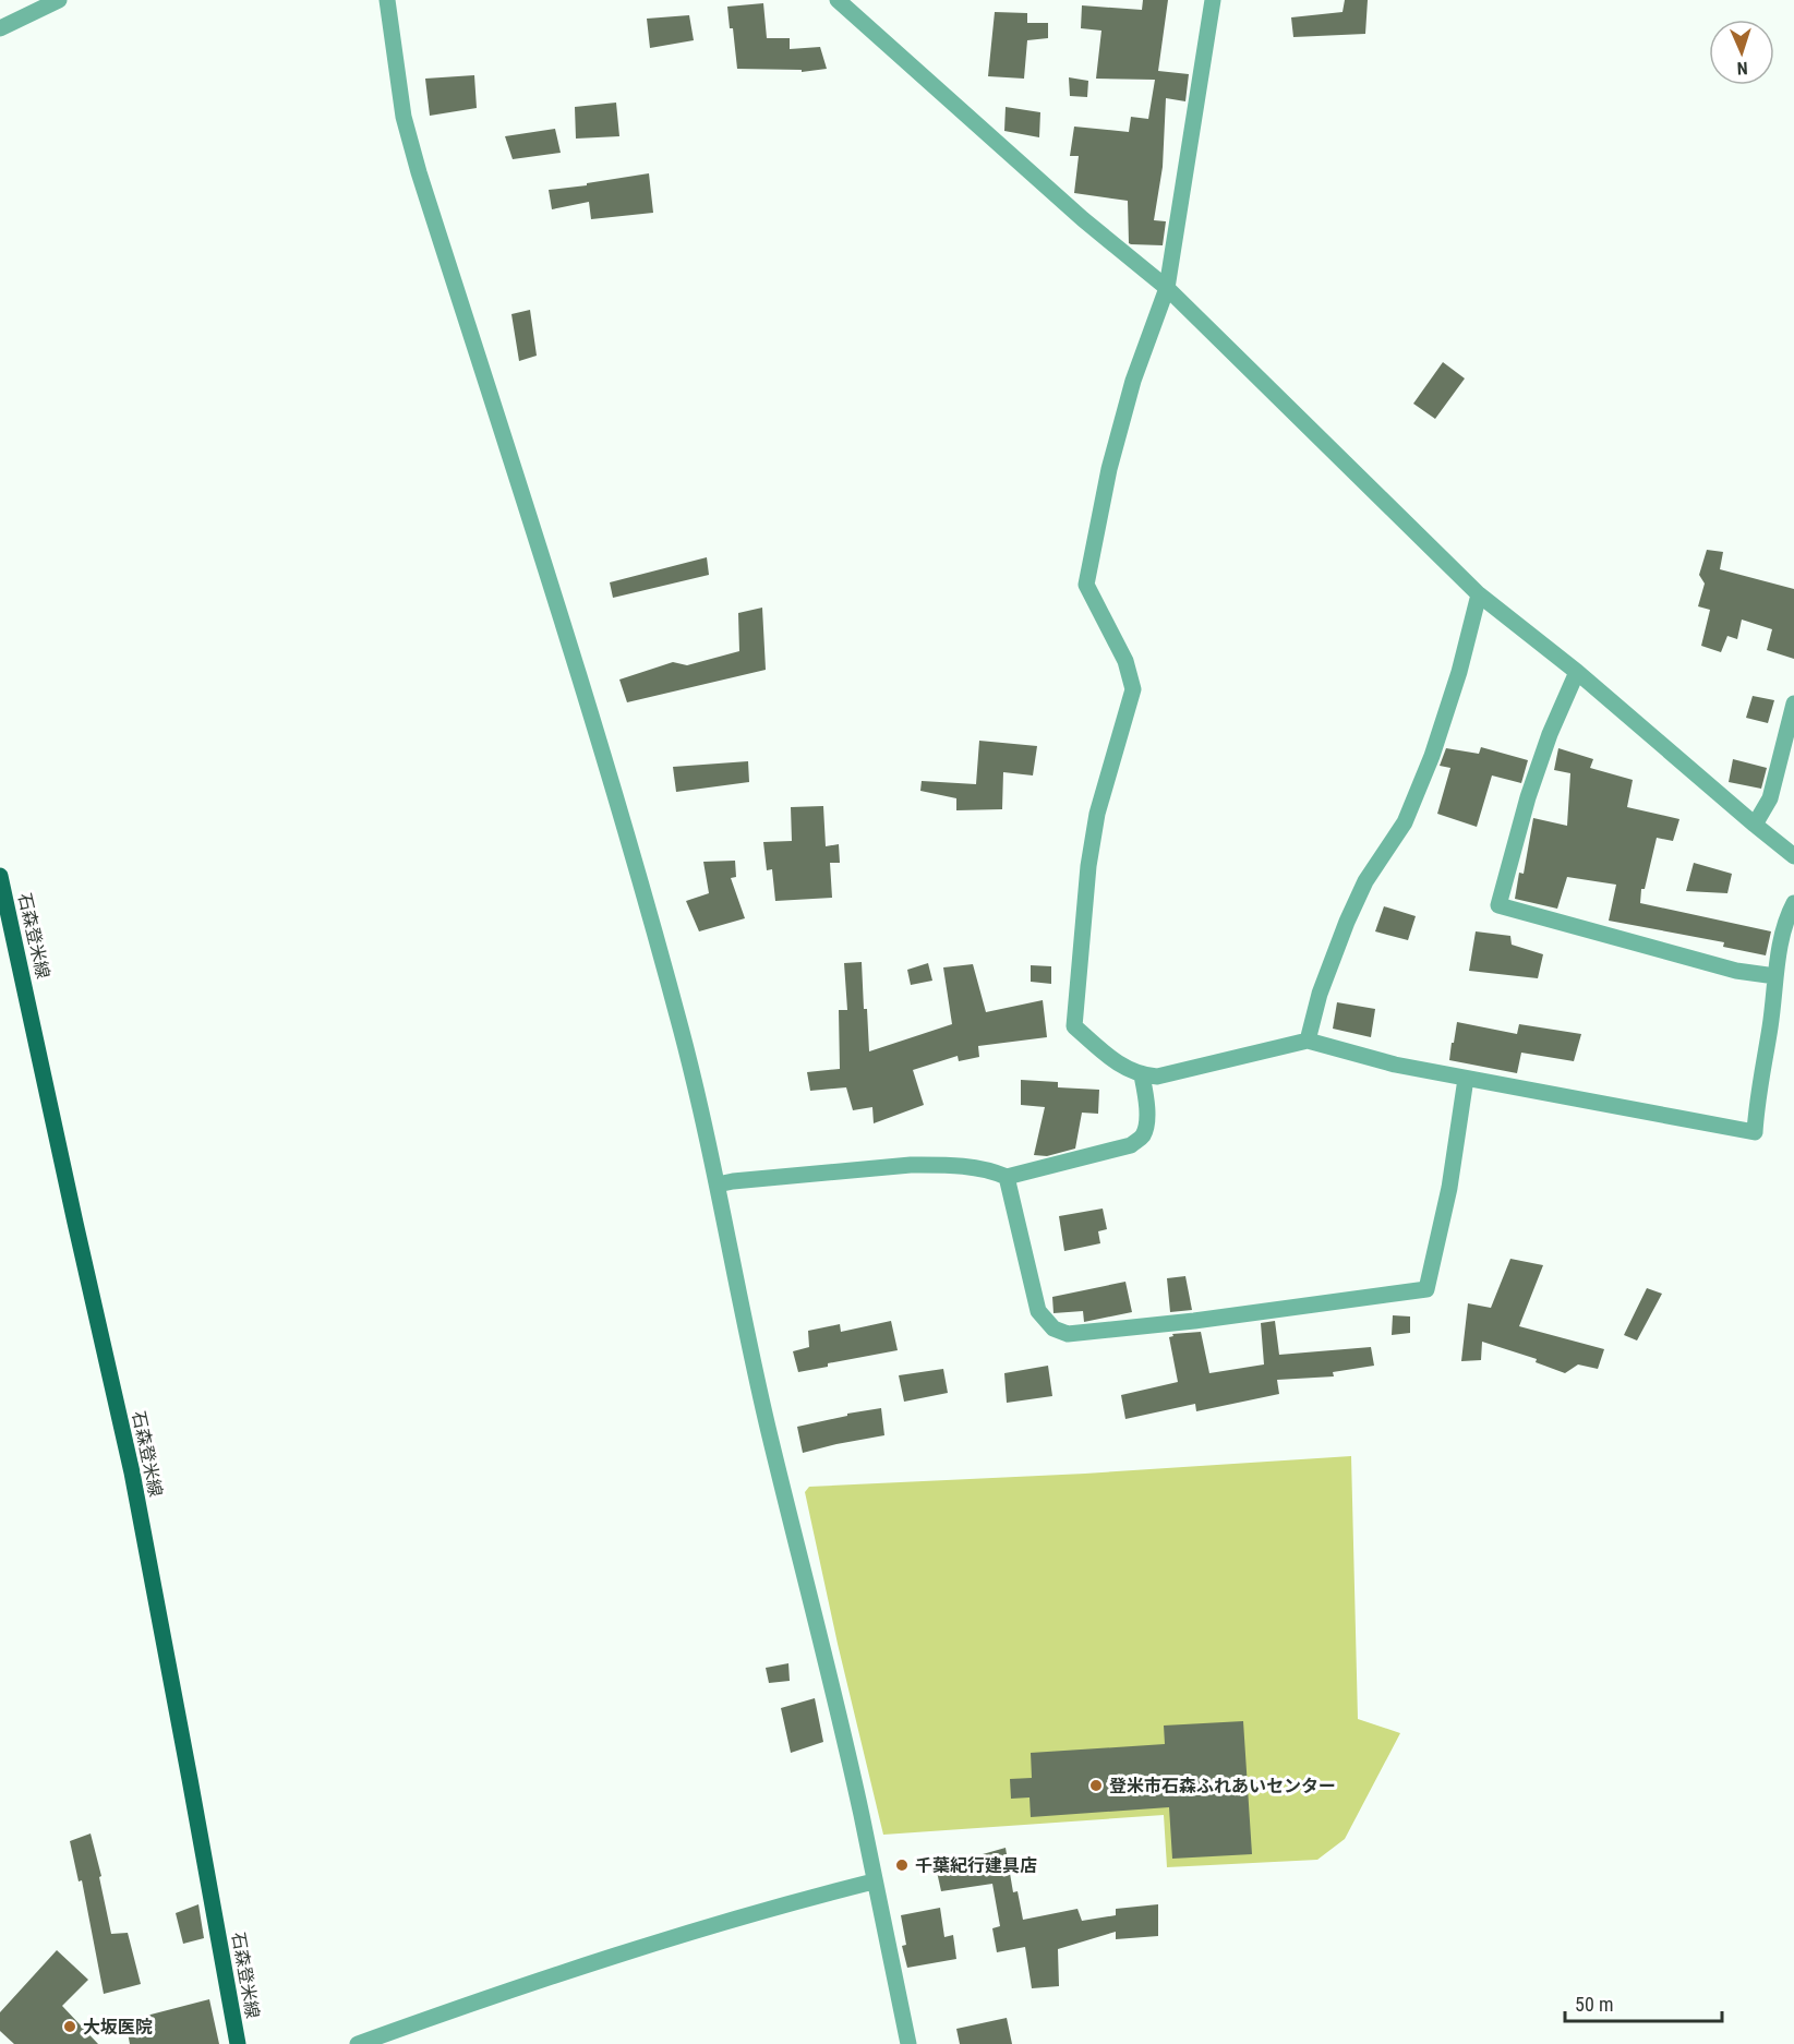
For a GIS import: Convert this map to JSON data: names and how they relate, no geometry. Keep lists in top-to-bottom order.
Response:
{
  "streets": {
    "main road": ["石森登米線"]
  },
  "places": ["登米市石森ふれあいセンター", "千葉紀行建具店", "大坂医院"],
  "scale_bar": "50 m",
  "north": "bottom"
}
